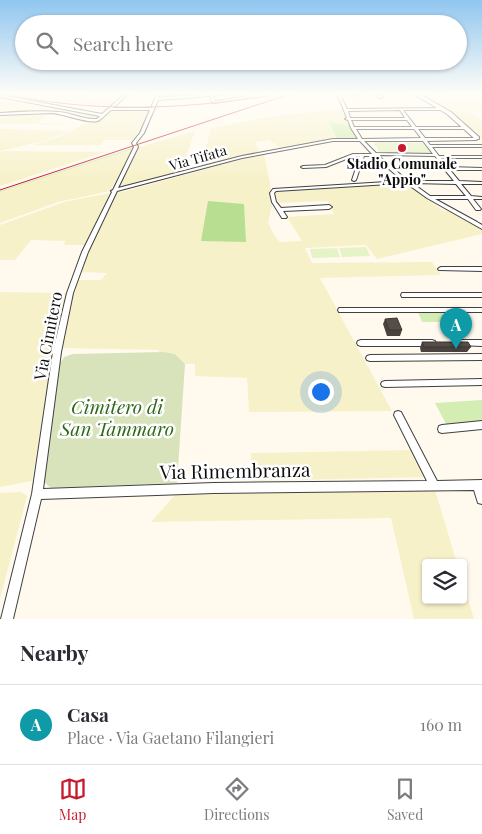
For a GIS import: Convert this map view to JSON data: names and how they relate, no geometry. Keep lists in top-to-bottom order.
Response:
{
  "streets": {
    "street": ["Via Tifata", "Via Cimitero", "Via Rimembranza"]
  },
  "crossings": [
    ["Via Tifata", "Via Cimitero"],
    ["Via Cimitero", "Via Rimembranza"]
  ],
  "parks": ["Cimitero di San Tammaro"],
  "places": ["Stadio Comunale \"Appio\""],
  "page": {
    "search": "Search here",
    "pins": "A",
    "heading": "Nearby",
    "list": [
      {
        "mark": "A",
        "name": "Casa",
        "note": "Place · Via Gaetano Filangieri",
        "value": "160 m"
      }
    ],
    "nav": ["Map", "Directions", "Saved"]
  }
}
